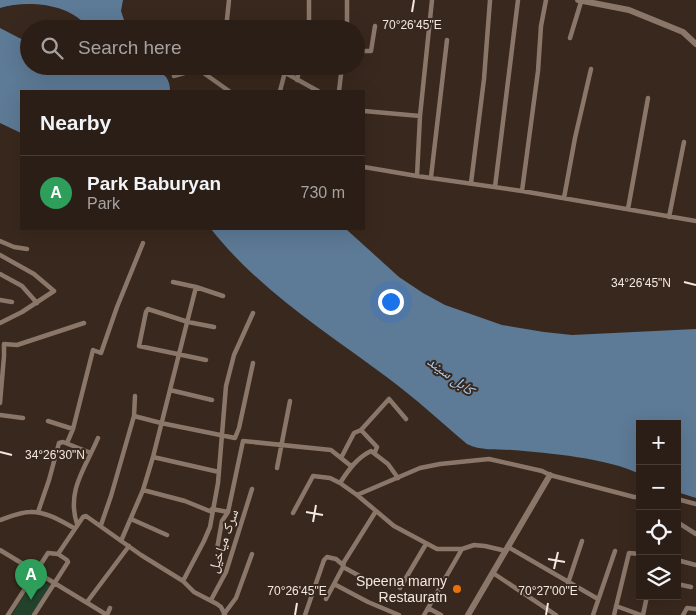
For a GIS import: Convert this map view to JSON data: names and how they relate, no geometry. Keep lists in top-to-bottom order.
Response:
{
  "streets": {
    "street": ["سرک میاخیل"]
  },
  "water": ["کابل سيند"],
  "places": ["Speena marny Restauratn"],
  "page": {
    "search": "Search here",
    "heading": "Nearby",
    "list": [
      {
        "mark": "A",
        "name": "Park Baburyan",
        "note": "Park",
        "value": "730 m"
      }
    ],
    "map_buttons": ["+", "−"],
    "pins": "A"
  },
  "coordinates": [
    "70°26'45\"E",
    "34°26'45\"N",
    "34°26'30\"N",
    "70°27'00\"E"
  ]
}
